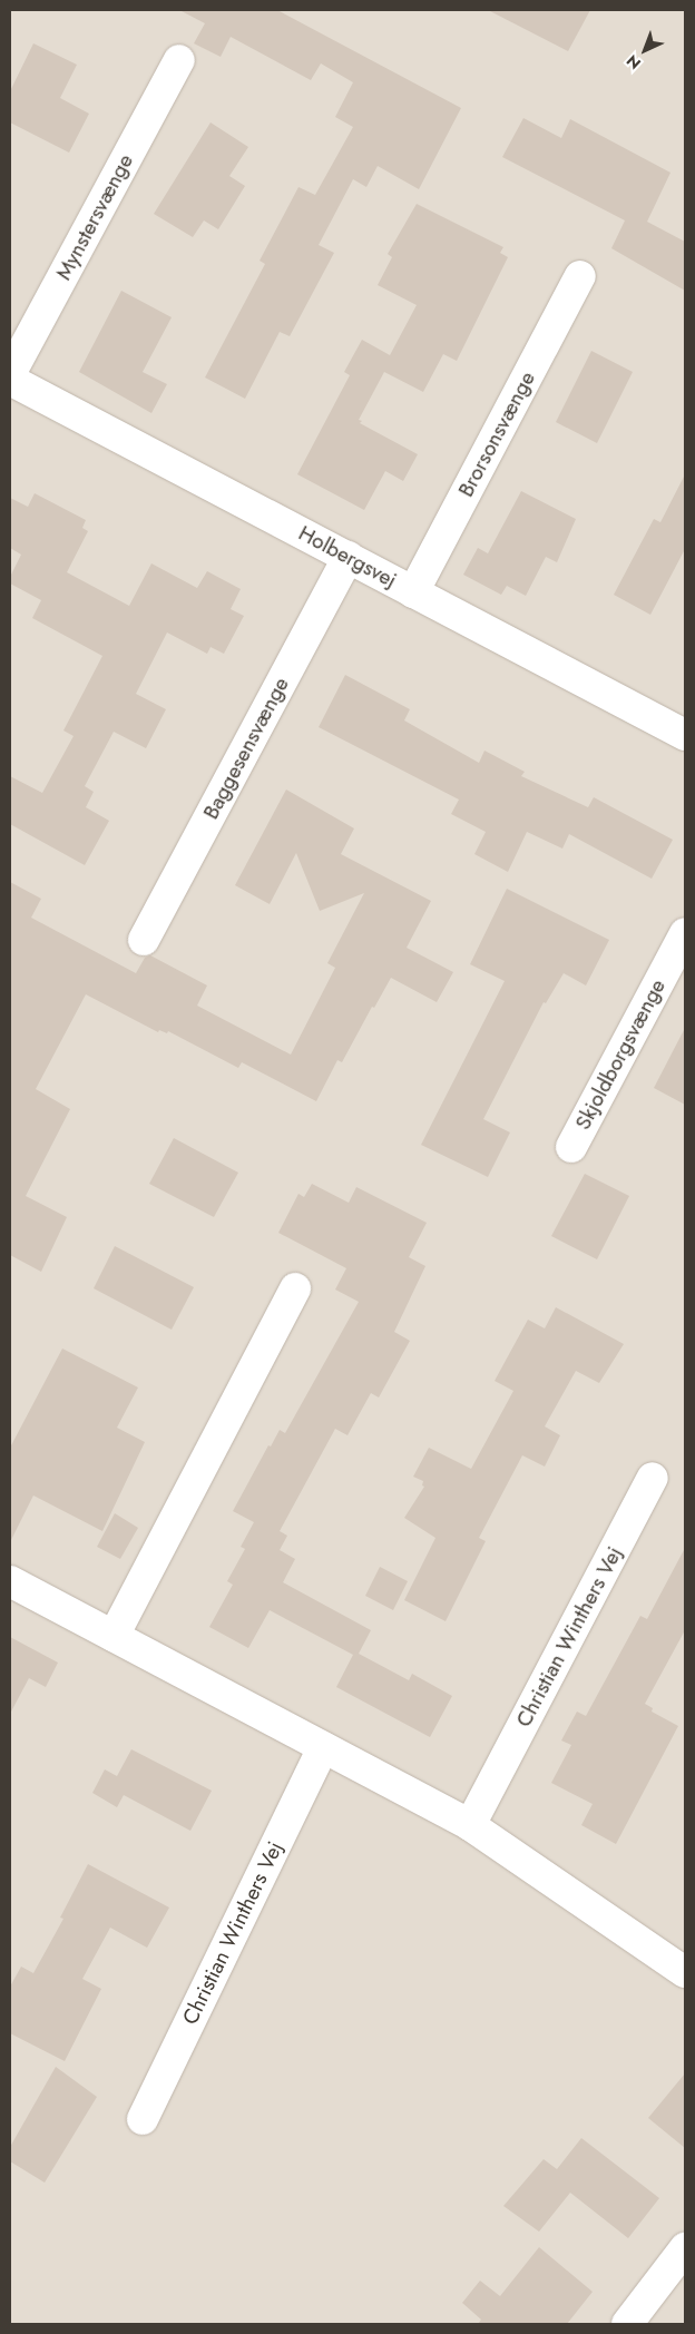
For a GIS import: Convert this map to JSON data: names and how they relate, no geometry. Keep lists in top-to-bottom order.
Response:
{
  "streets": {
    "street": [
      "Mynstersvænge",
      "Brorsonsvænge",
      "Holbergsvej",
      "Baggesensvænge",
      "Skjoldborgsvænge",
      "Christian Winthers Vej"
    ]
  },
  "crossings": [
    ["Brorsonsvænge", "Holbergsvej"],
    ["Holbergsvej", "Baggesensvænge"]
  ],
  "north": "bottom left"
}
